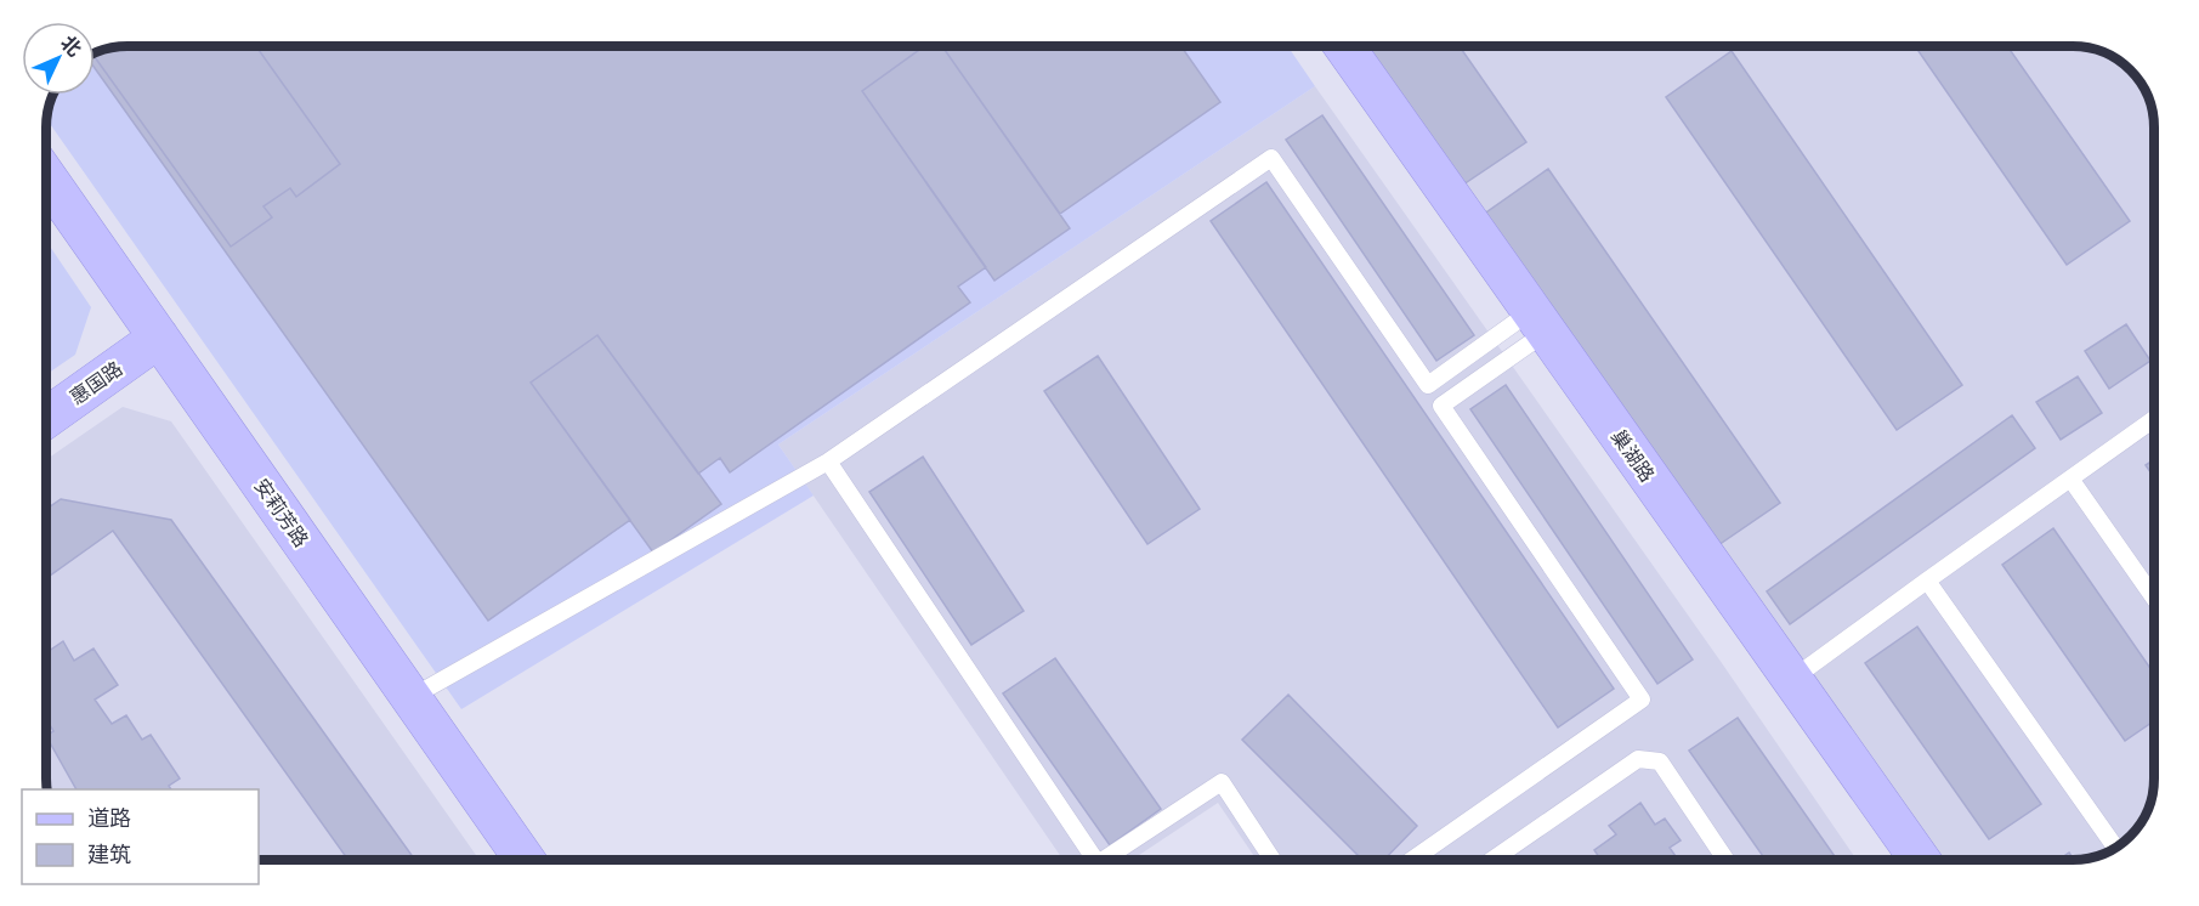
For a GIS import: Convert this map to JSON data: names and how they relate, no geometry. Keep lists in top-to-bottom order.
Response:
{
  "streets": {
    "street": ["惠国路", "巢湖路", "安莉芳路"]
  },
  "crossings": [
    ["惠国路", "安莉芳路"]
  ],
  "legend": ["道路", "建筑"],
  "north": "top right"
}
